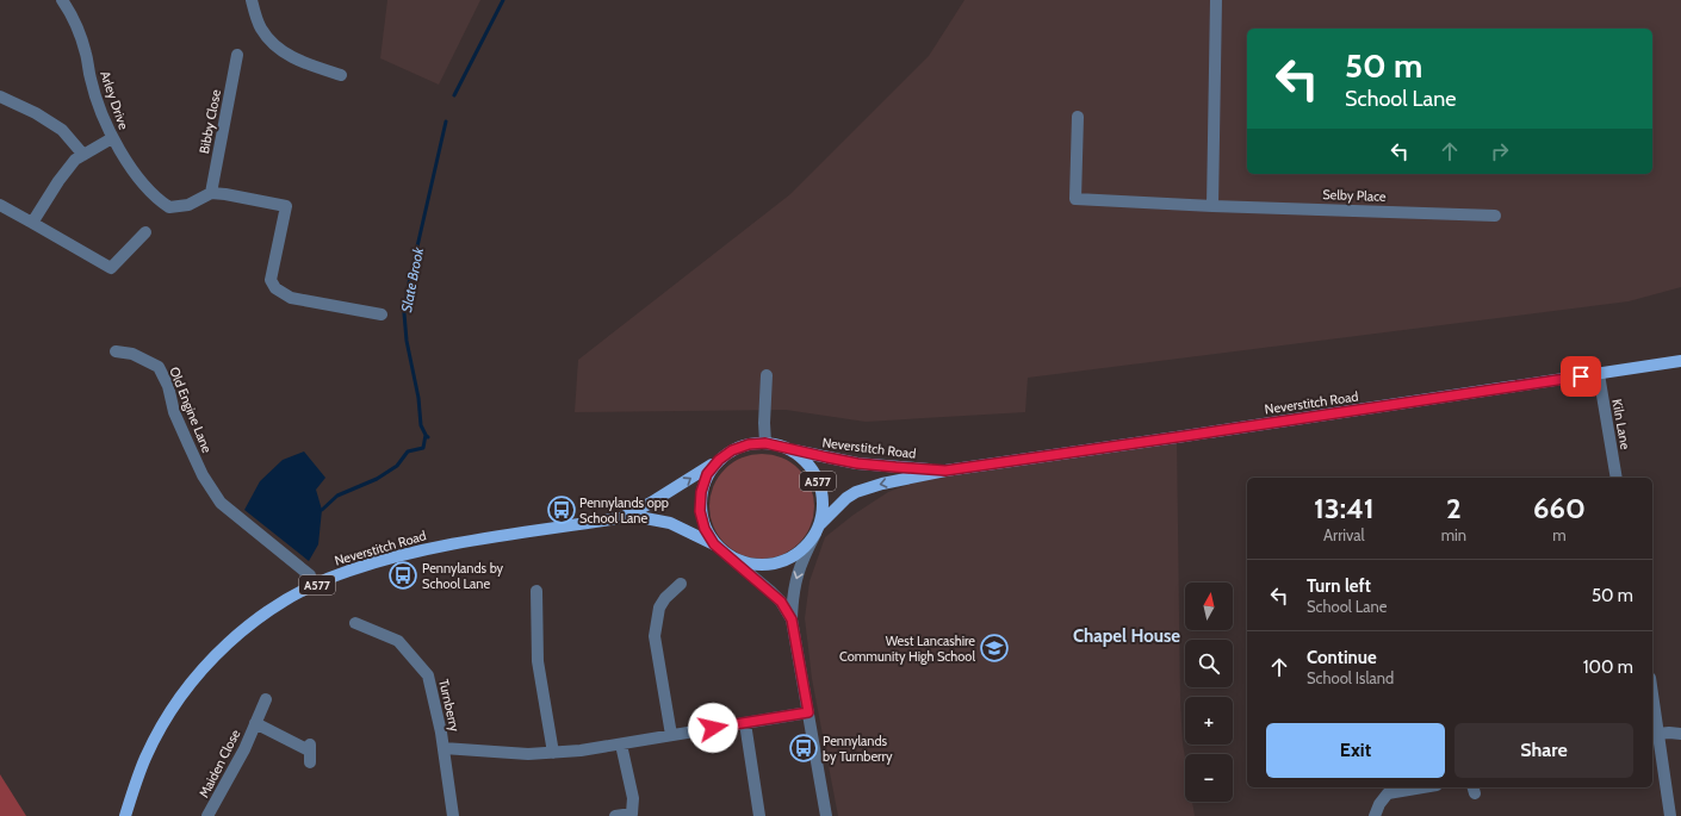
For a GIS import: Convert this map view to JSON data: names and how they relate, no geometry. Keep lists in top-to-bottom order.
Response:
{
  "streets": {
    "main road": ["Neverstitch Road", "A577"],
    "street": [
      "Arley Drive",
      "Bibby Close",
      "Selby Place",
      "Old Engine Lane",
      "Kiln Lane",
      "Turnberry",
      "Maiden Close"
    ]
  },
  "crossings": [
    ["Arley Drive", "Bibby Close"],
    ["Neverstitch Road", "Kiln Lane"],
    ["Neverstitch Road", "A577"]
  ],
  "districts": ["Chapel House"],
  "water": ["Slate Brook"],
  "places": {
    "bus stop": ["Pennylands opp School Lane", "Pennylands by School Lane", "Pennylands by Turnberry"],
    "school or university": ["West Lancashire Community High School"]
  },
  "north": "top",
  "page": {
    "turn": ["50 m", "School Lane"],
    "eta": [
      "13:41",
      "Arrival",
      "2",
      "min",
      "660",
      "m"
    ],
    "list": [
      {
        "name": "Turn left",
        "note": "School Lane",
        "value": "50 m"
      },
      {
        "name": "Continue",
        "note": "School Island",
        "value": "100 m"
      }
    ],
    "map_buttons": ["+", "−"],
    "buttons": ["Exit", "Share"]
  }
}
